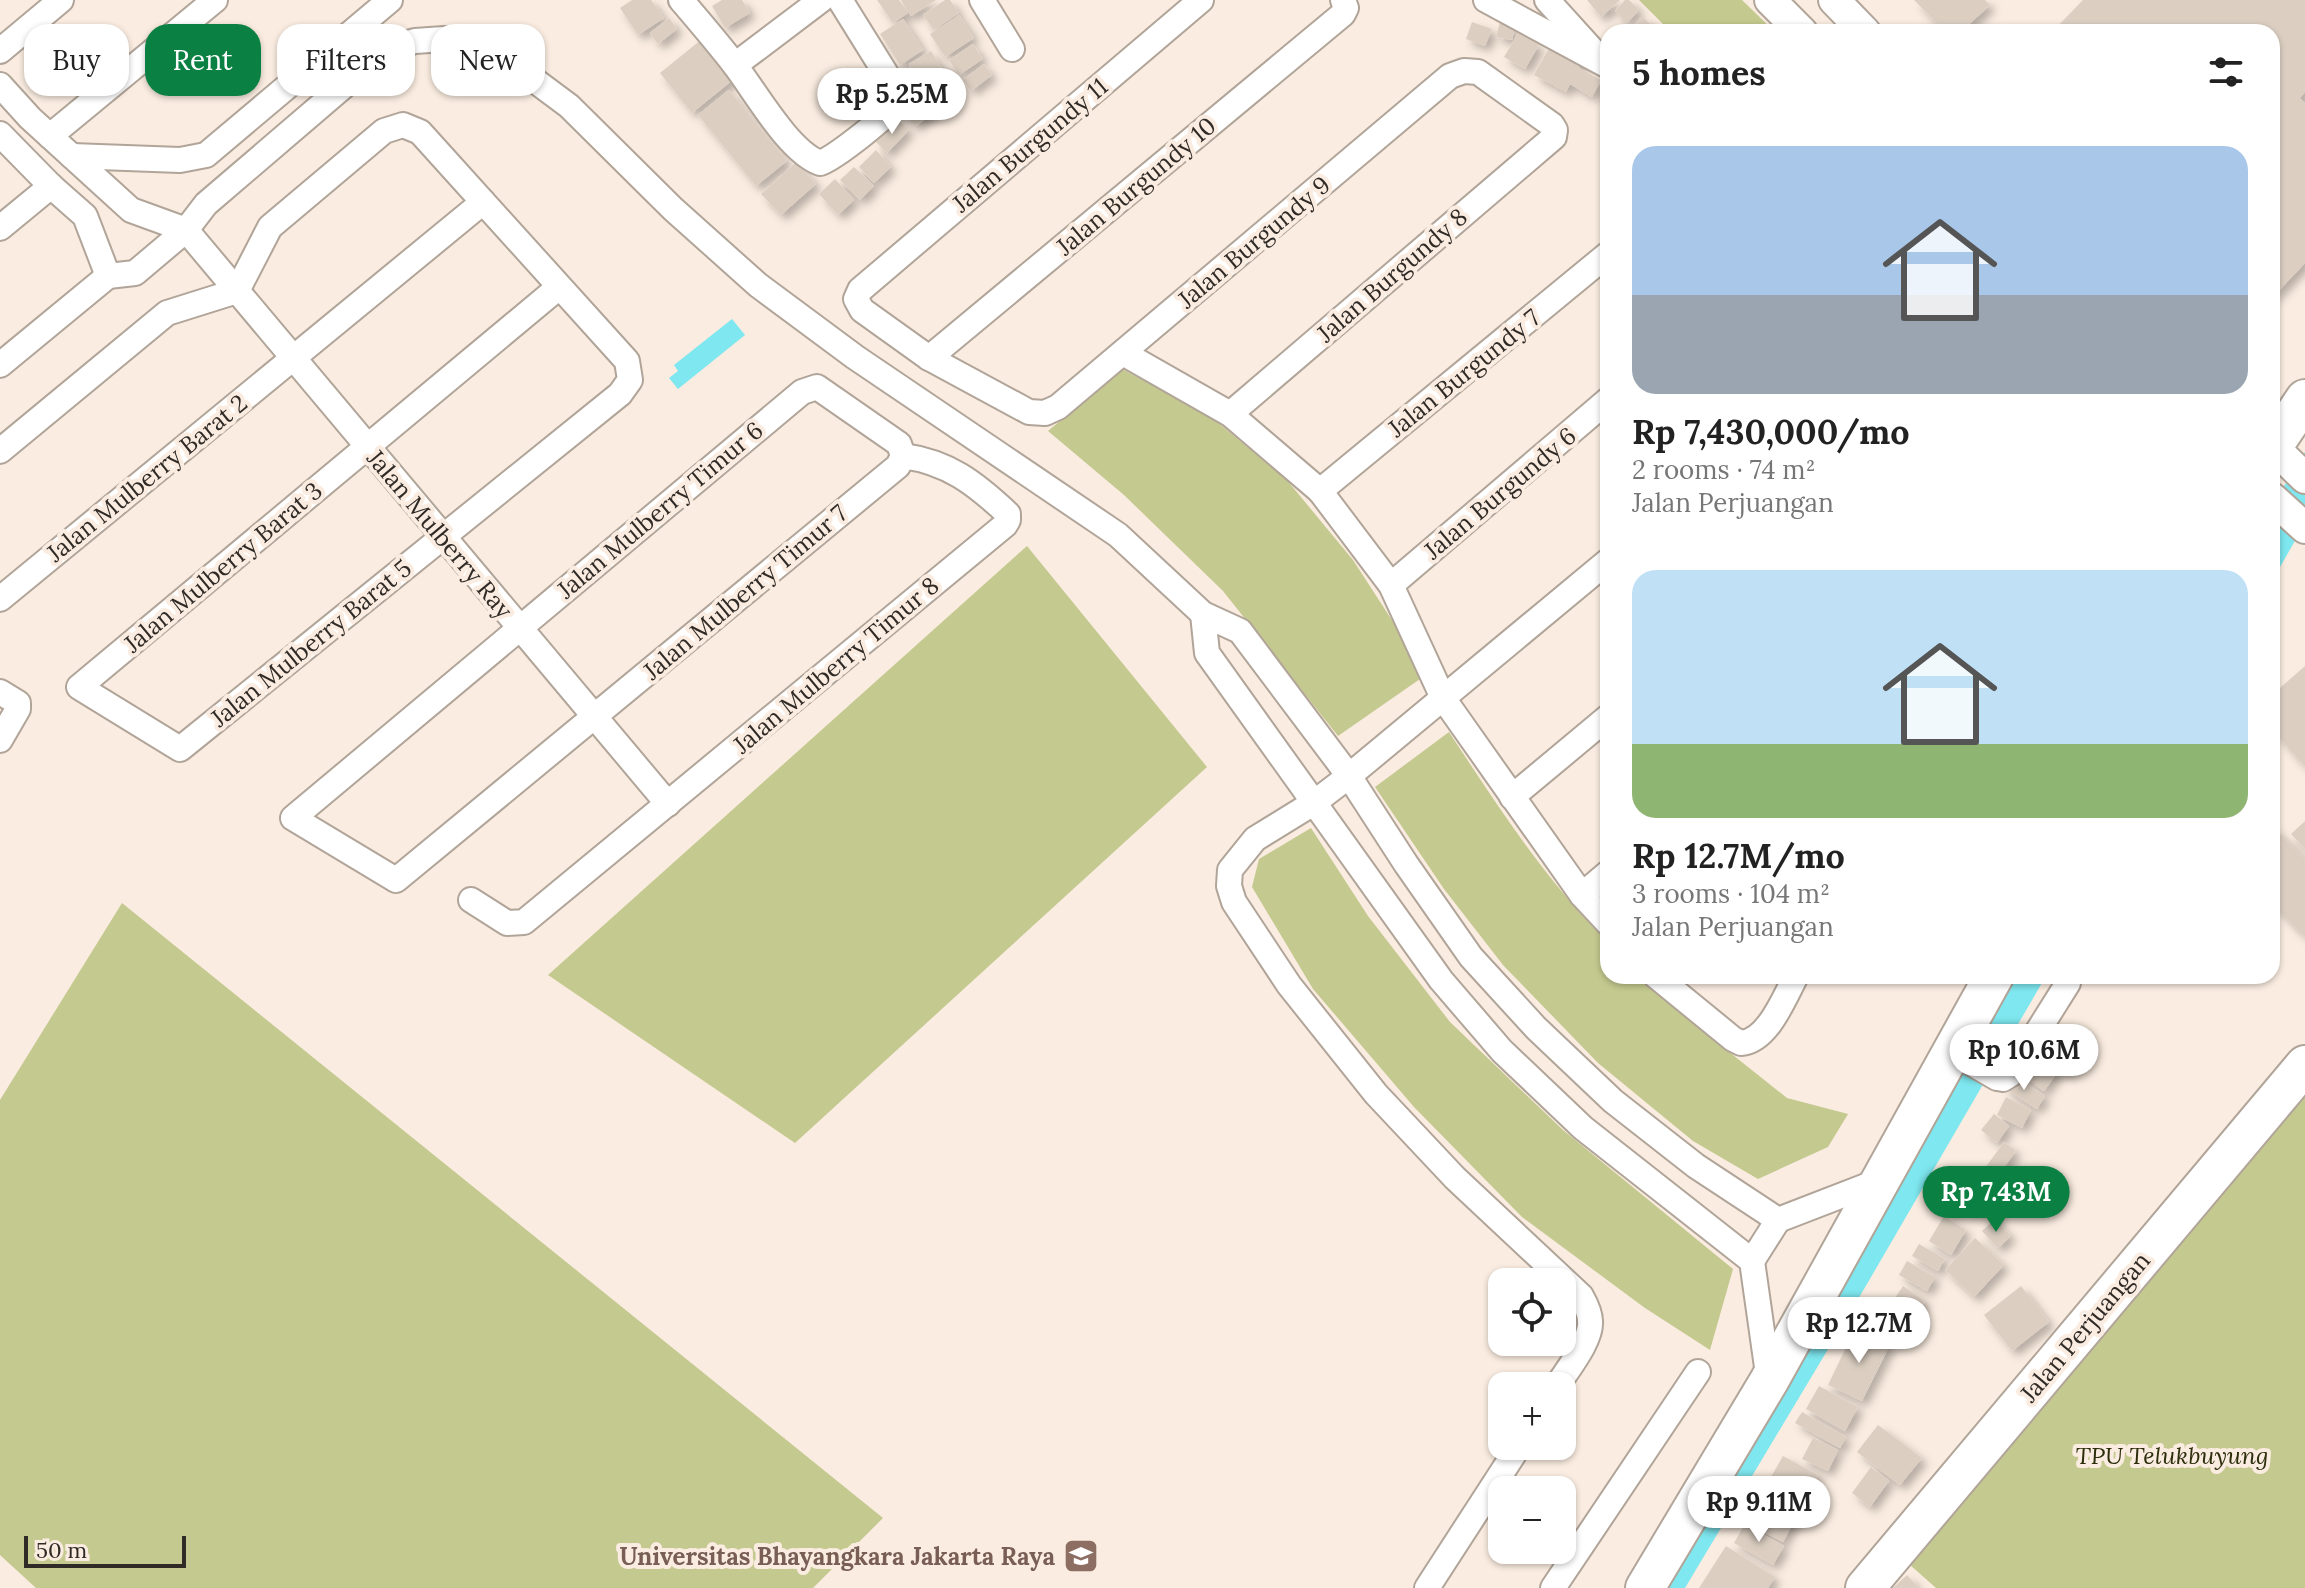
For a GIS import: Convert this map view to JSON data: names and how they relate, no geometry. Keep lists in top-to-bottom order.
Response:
{
  "streets": {
    "main road": ["Jalan Perjuangan"],
    "street": [
      "Jalan Burgundy 11",
      "Jalan Burgundy 10",
      "Jalan Burgundy 9",
      "Jalan Burgundy 8",
      "Jalan Burgundy 7",
      "Jalan Mulberry Barat 2",
      "Jalan Burgundy 6",
      "Jalan Mulberry Timur 6",
      "Jalan Mulberry Ray",
      "Jalan Mulberry Barat 3",
      "Jalan Mulberry Timur 7",
      "Jalan Mulberry Barat 5",
      "Jalan Mulberry Timur 8"
    ]
  },
  "crossings": [
    ["Jalan Burgundy 11", "Jalan Burgundy 10"],
    ["Jalan Burgundy 11", "Jalan Burgundy 9"],
    ["Jalan Burgundy 10", "Jalan Burgundy 9"],
    ["Jalan Burgundy 9", "Jalan Burgundy 8"],
    ["Jalan Mulberry Barat 2", "Jalan Mulberry Ray"],
    ["Jalan Mulberry Timur 6", "Jalan Mulberry Ray"],
    ["Jalan Mulberry Timur 6", "Jalan Mulberry Timur 7"],
    ["Jalan Mulberry Timur 6", "Jalan Mulberry Timur 8"],
    ["Jalan Mulberry Ray", "Jalan Mulberry Barat 3"],
    ["Jalan Mulberry Ray", "Jalan Mulberry Timur 7"],
    ["Jalan Mulberry Ray", "Jalan Mulberry Barat 5"],
    ["Jalan Mulberry Ray", "Jalan Mulberry Timur 8"],
    ["Jalan Mulberry Barat 3", "Jalan Mulberry Barat 5"],
    ["Jalan Mulberry Timur 7", "Jalan Mulberry Timur 8"]
  ],
  "parks": ["TPU Telukbuyung"],
  "places": {
    "school or university": ["Universitas Bhayangkara Jakarta Raya"]
  },
  "scale_bar": "50 m",
  "page": {
    "chip": [
      "Buy",
      "Rent",
      "Filters",
      "New"
    ],
    "heading": "5 homes",
    "price": [
      "Rp 5.25M",
      "Rp 10.6M",
      "Rp 7.43M",
      "Rp 12.7M",
      "Rp 9.11M"
    ],
    "list": [
      {
        "name": "Rp 7,430,000/mo",
        "note": "2 rooms · 74 m² · Jalan Perjuangan"
      },
      {
        "name": "Rp 12.7M/mo",
        "note": "3 rooms · 104 m² · Jalan Perjuangan"
      }
    ],
    "map_buttons": ["+", "−"],
    "scale": "50 m"
  }
}
